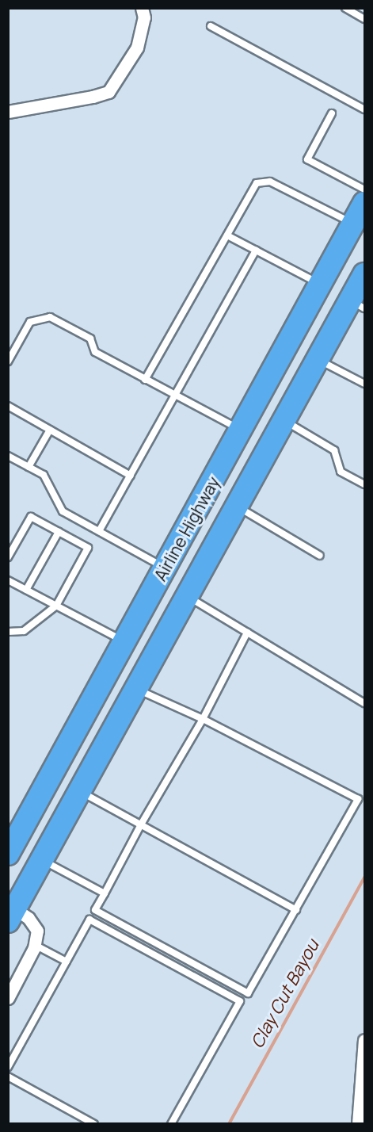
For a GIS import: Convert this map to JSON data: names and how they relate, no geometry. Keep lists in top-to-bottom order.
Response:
{
  "streets": {
    "highway": ["Airline Highway"]
  },
  "water": ["Clay Cut Bayou"]
}
